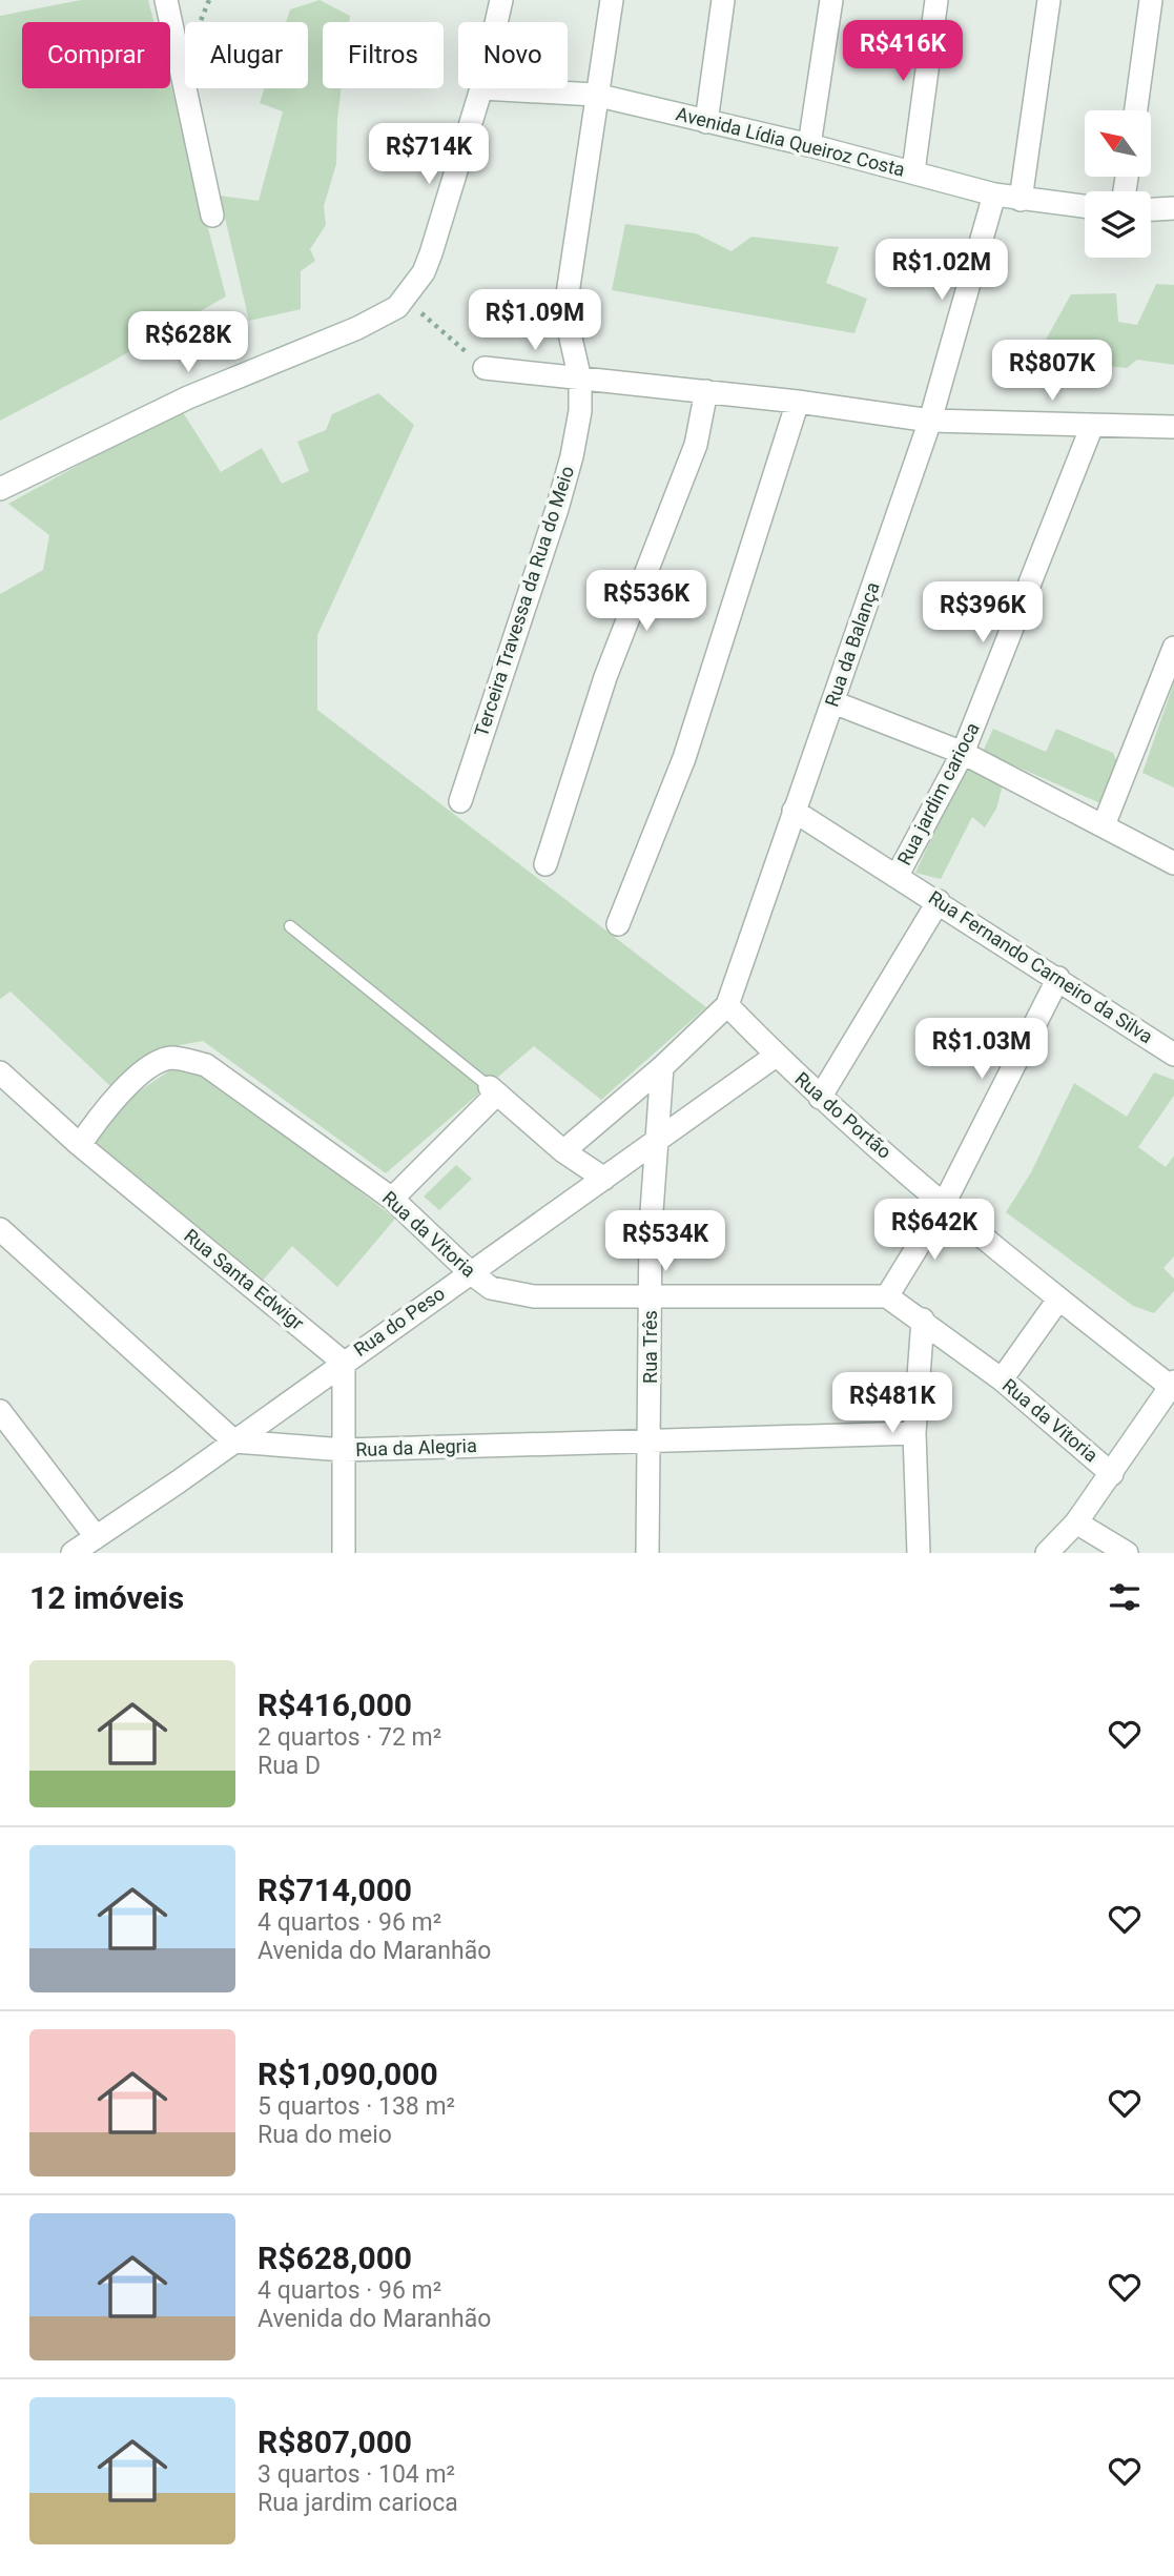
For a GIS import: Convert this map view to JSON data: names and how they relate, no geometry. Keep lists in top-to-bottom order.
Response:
{
  "streets": {
    "street": [
      "Avenida Lídia Queiroz Costa",
      "Terceira Travessa da Rua do Meio",
      "Rua da Balança",
      "Rua jardim carioca",
      "Rua Fernando Carneiro da Silva",
      "Rua do Portão",
      "Rua da Vitoria",
      "Rua Santa Edwigr",
      "Rua do Peso",
      "Rua Três",
      "Rua da Alegria"
    ]
  },
  "crossings": [
    ["Avenida Lídia Queiroz Costa", "Terceira Travessa da Rua do Meio"],
    ["Avenida Lídia Queiroz Costa", "Rua da Balança"],
    ["Rua da Balança", "Rua Fernando Carneiro da Silva"],
    ["Rua da Balança", "Rua do Portão"],
    ["Rua jardim carioca", "Rua Fernando Carneiro da Silva"],
    ["Rua do Portão", "Rua do Peso"],
    ["Rua da Vitoria", "Rua Santa Edwigr"],
    ["Rua da Vitoria", "Rua do Peso"],
    ["Rua da Vitoria", "Rua Três"],
    ["Rua Santa Edwigr", "Rua do Peso"],
    ["Rua do Peso", "Rua Três"],
    ["Rua do Peso", "Rua da Alegria"],
    ["Rua Três", "Rua da Alegria"]
  ],
  "north": "top left",
  "page": {
    "price": [
      "R$416K",
      "R$714K",
      "R$1.02M",
      "R$1.09M",
      "R$628K",
      "R$807K",
      "R$536K",
      "R$396K",
      "R$1.03M",
      "R$642K",
      "R$534K",
      "R$481K"
    ],
    "chip": [
      "Comprar",
      "Alugar",
      "Filtros",
      "Novo"
    ],
    "heading": "12 imóveis",
    "list": [
      {
        "name": "R$416,000",
        "note": "2 quartos · 72 m² · Rua D"
      },
      {
        "name": "R$714,000",
        "note": "4 quartos · 96 m² · Avenida do Maranhão"
      },
      {
        "name": "R$1,090,000",
        "note": "5 quartos · 138 m² · Rua do meio"
      },
      {
        "name": "R$628,000",
        "note": "4 quartos · 96 m² · Avenida do Maranhão"
      },
      {
        "name": "R$807,000",
        "note": "3 quartos · 104 m² · Rua jardim carioca"
      }
    ]
  }
}
